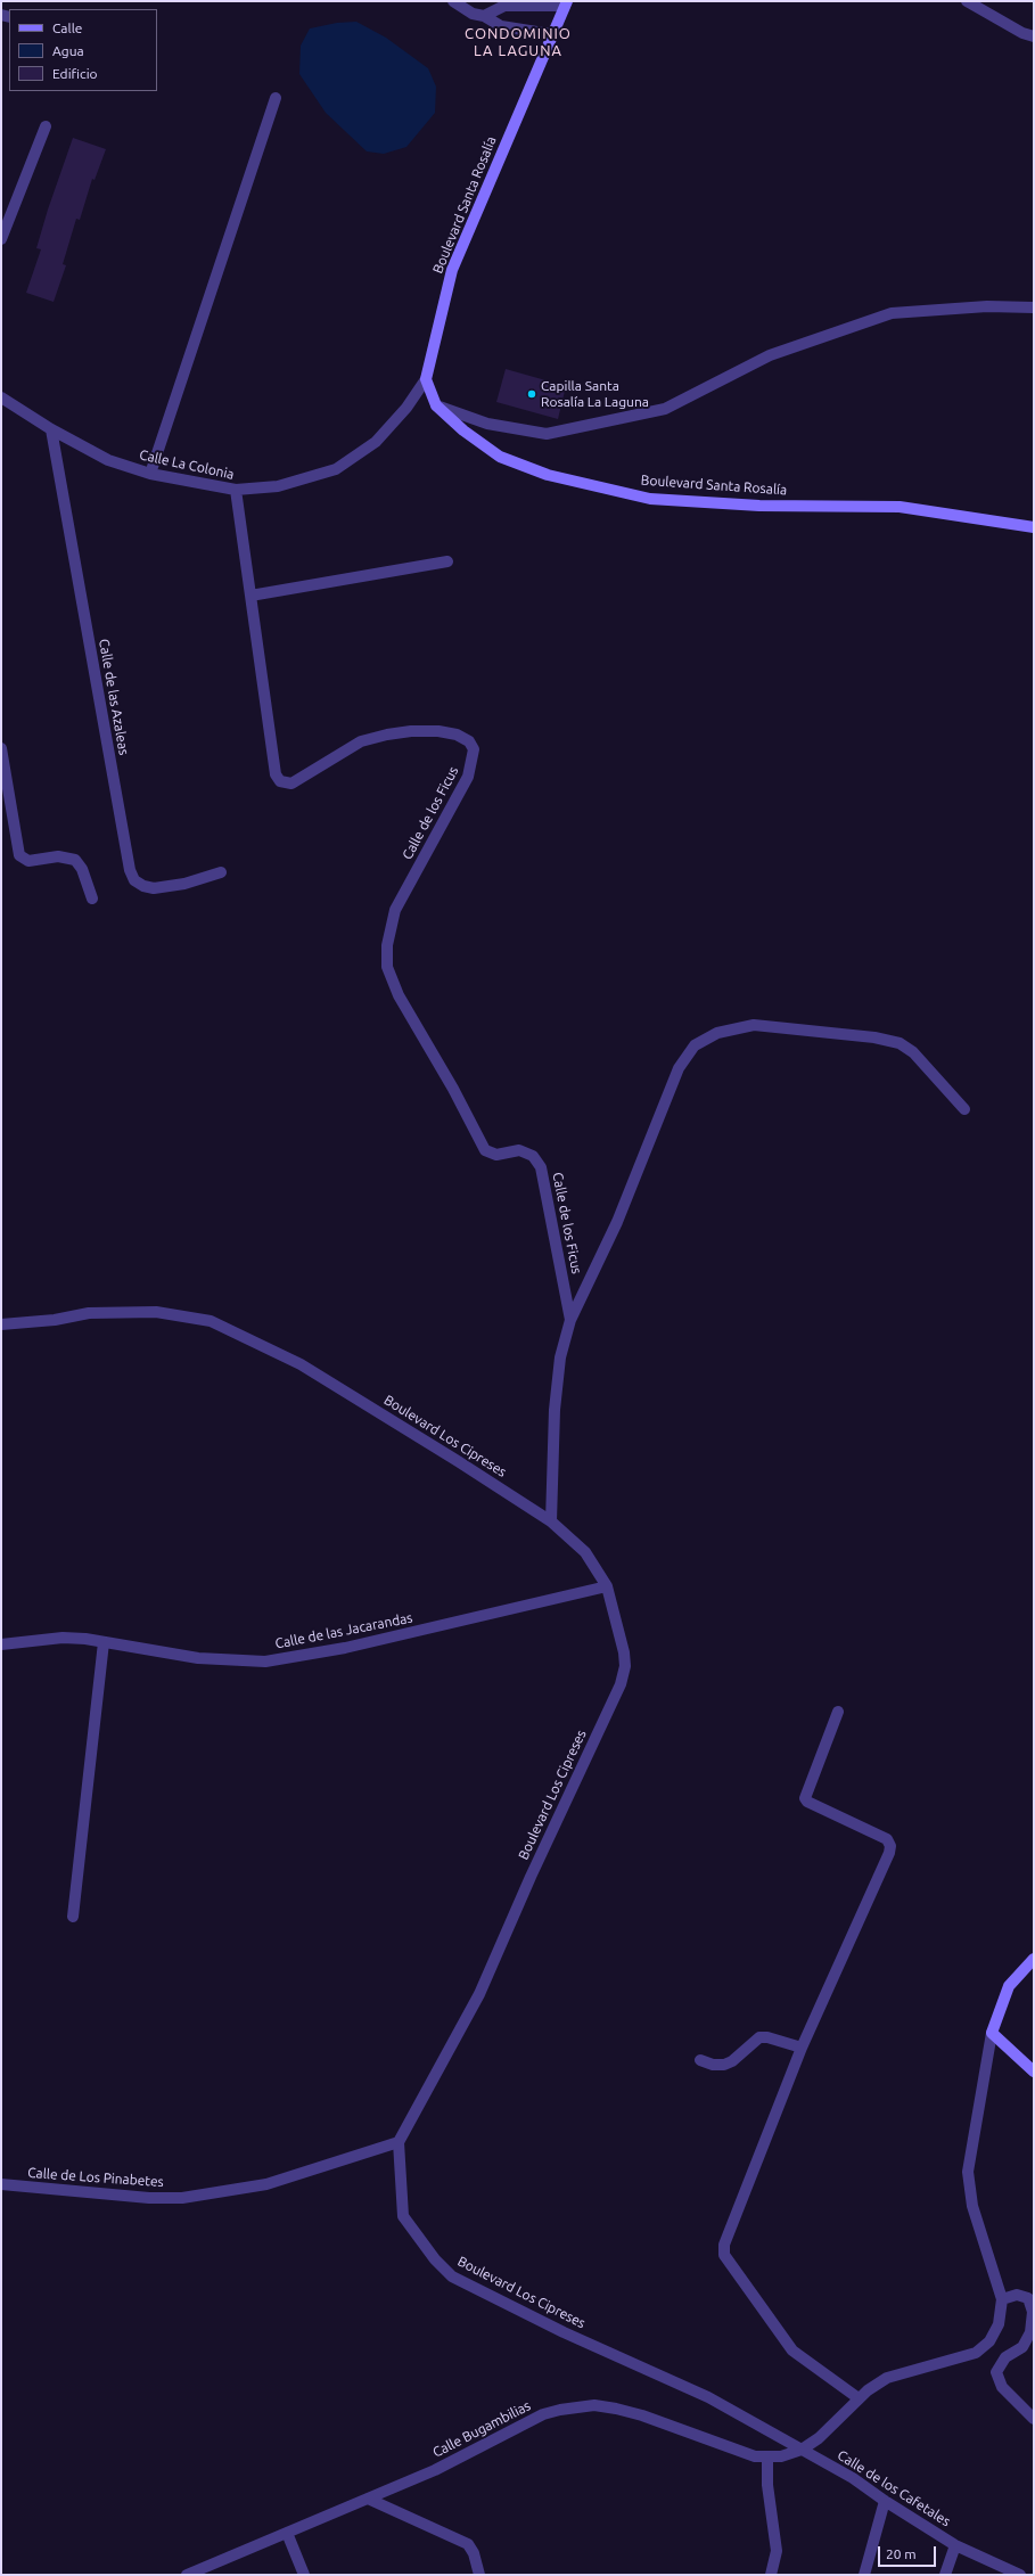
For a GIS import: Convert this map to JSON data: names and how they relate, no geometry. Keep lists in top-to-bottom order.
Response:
{
  "streets": {
    "street": [
      "Boulevard Santa Rosalía",
      "Calle La Colonia",
      "Calle de las Azaleas",
      "Calle de los Ficus",
      "Boulevard Los Cipreses",
      "Calle de las Jacarandas",
      "Calle de Los Pinabetes",
      "Calle Bugambilias",
      "Calle de los Cafetales"
    ]
  },
  "crossings": [
    ["Boulevard Santa Rosalía", "Calle La Colonia"],
    ["Calle La Colonia", "Calle de las Azaleas"],
    ["Calle La Colonia", "Calle de los Ficus"],
    ["Boulevard Los Cipreses", "Calle de las Jacarandas"],
    ["Boulevard Los Cipreses", "Calle de Los Pinabetes"],
    ["Boulevard Los Cipreses", "Calle Bugambilias"],
    ["Boulevard Los Cipreses", "Calle de los Cafetales"],
    ["Calle Bugambilias", "Calle de los Cafetales"]
  ],
  "districts": ["CONDOMINIO LA LAGUNA"],
  "places": ["Capilla Santa Rosalía La Laguna"],
  "legend": ["Calle", "Agua", "Edificio"],
  "scale_bar": "20 m"
}
